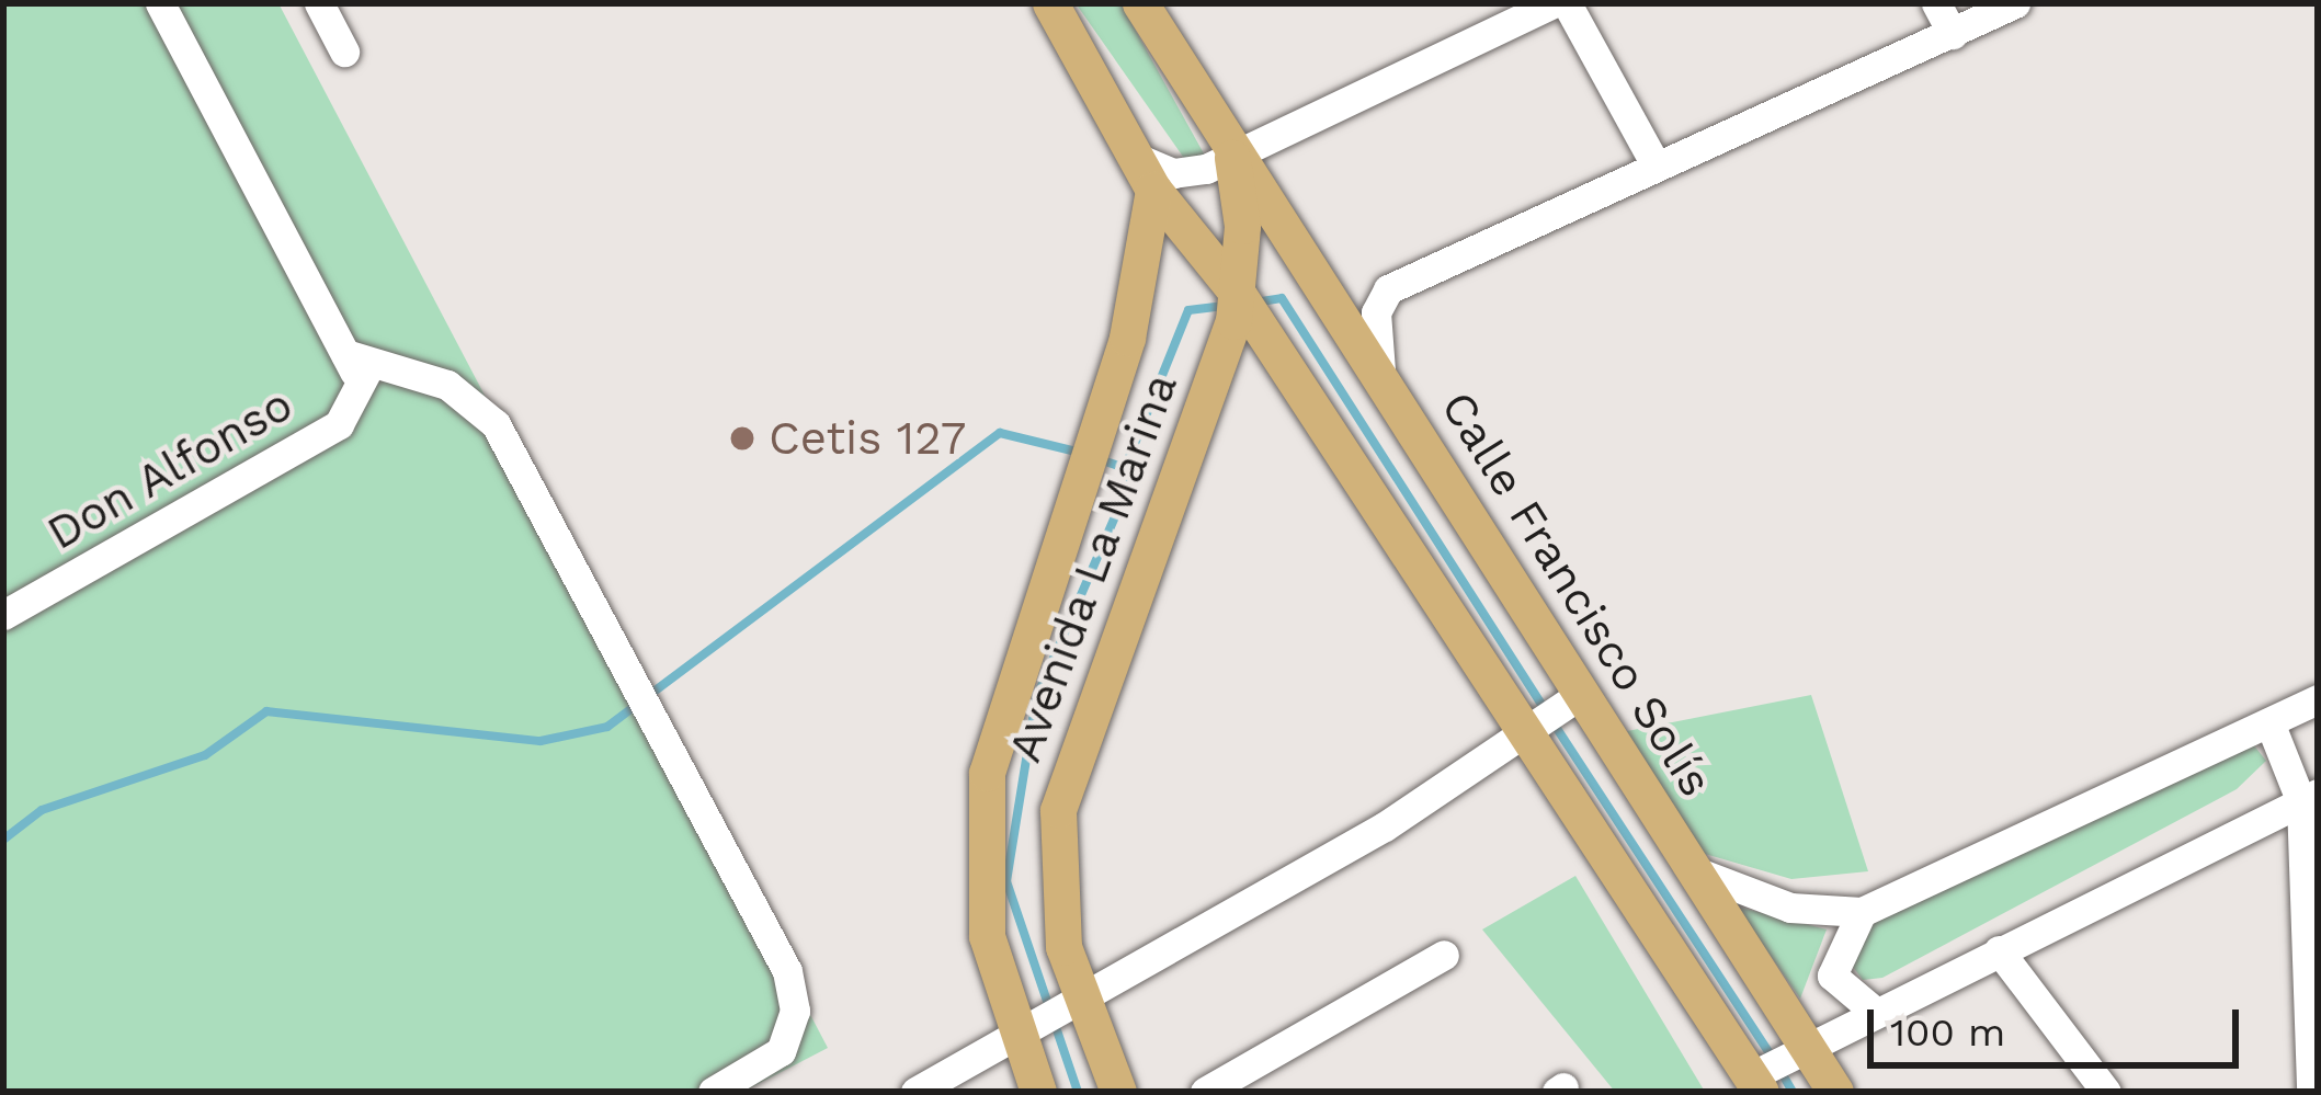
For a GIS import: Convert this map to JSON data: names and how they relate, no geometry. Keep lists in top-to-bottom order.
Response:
{
  "streets": {
    "main road": ["Avenida La Marina", "Calle Francisco Solís"],
    "street": ["Don Alfonso"]
  },
  "crossings": [
    ["Avenida La Marina", "Calle Francisco Solís"]
  ],
  "places": ["Cetis 127"],
  "scale_bar": "100 m"
}
